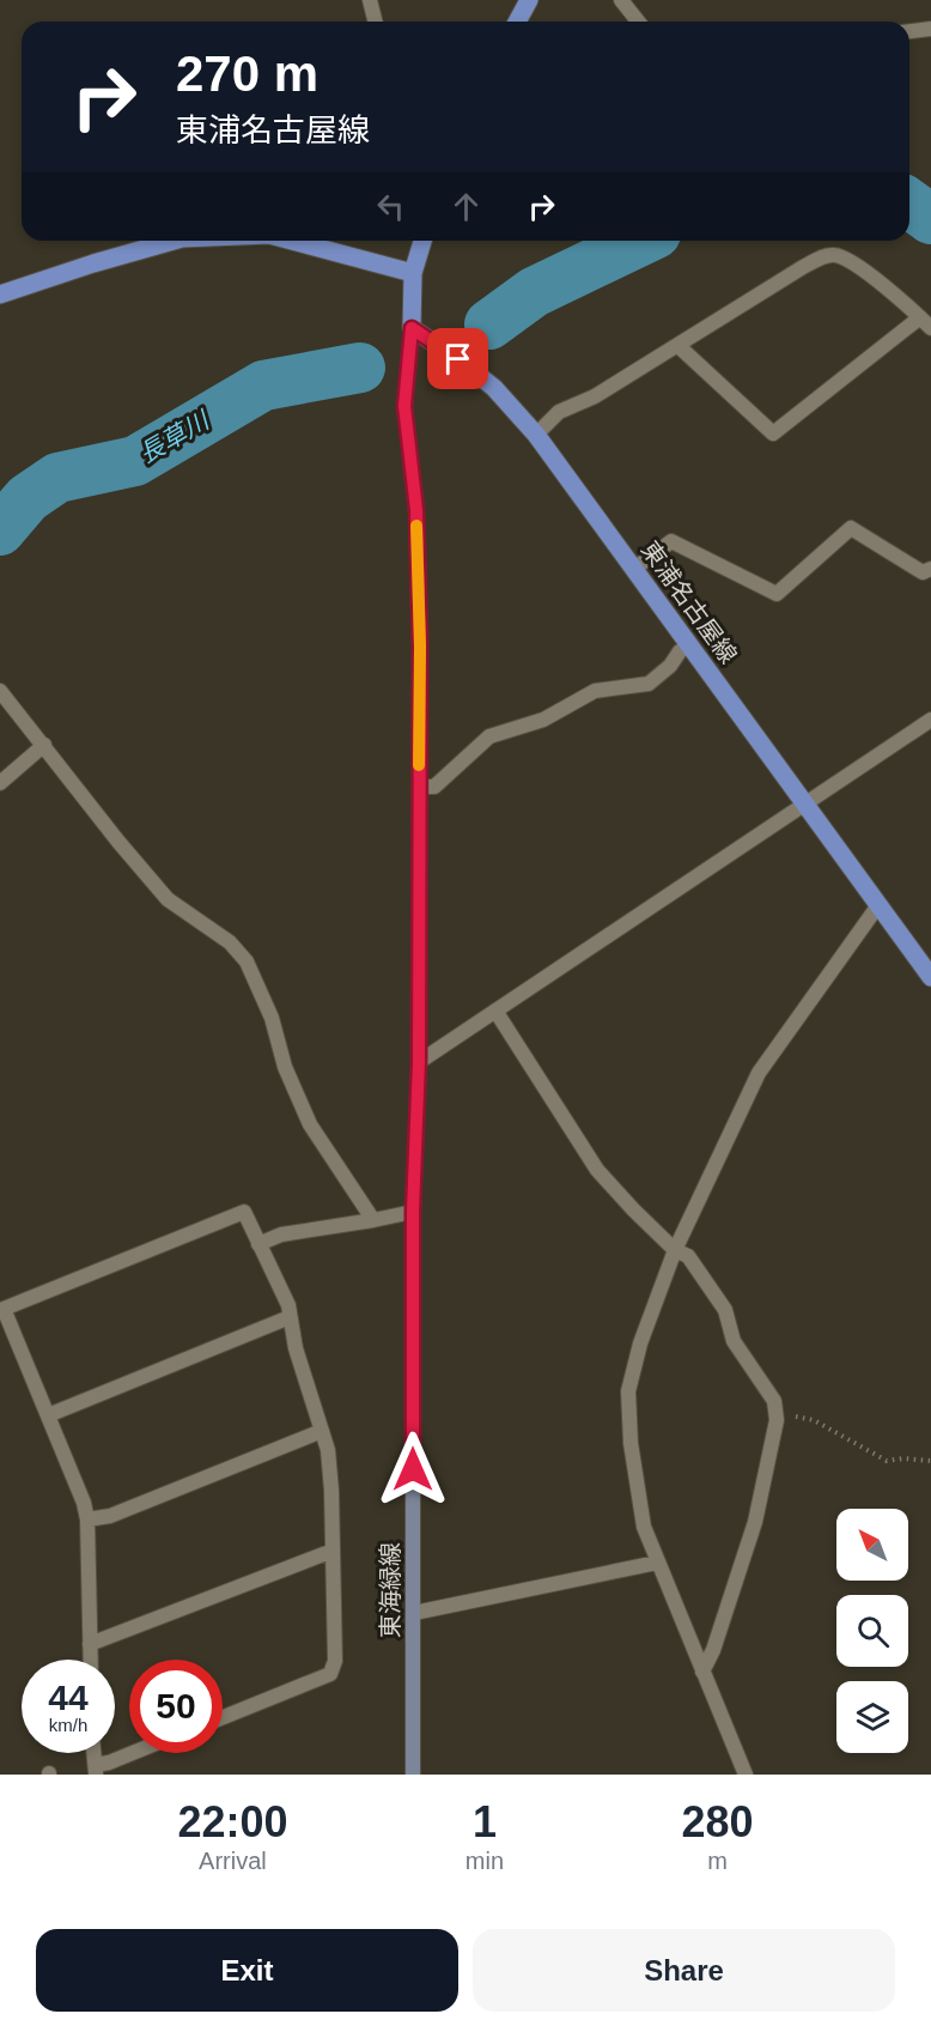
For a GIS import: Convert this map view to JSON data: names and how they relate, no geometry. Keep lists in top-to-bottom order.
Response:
{
  "streets": {
    "main road": ["東浦名古屋線", "東海緑線"]
  },
  "crossings": [
    ["東浦名古屋線", "東海緑線"]
  ],
  "water": ["長草川"],
  "north": "top left",
  "page": {
    "turn": ["270 m", "東浦名古屋線"],
    "speed": "44 km/h",
    "limit": "50",
    "eta": [
      "22:00",
      "Arrival",
      "1",
      "min",
      "280",
      "m"
    ],
    "buttons": ["Exit", "Share"]
  }
}
